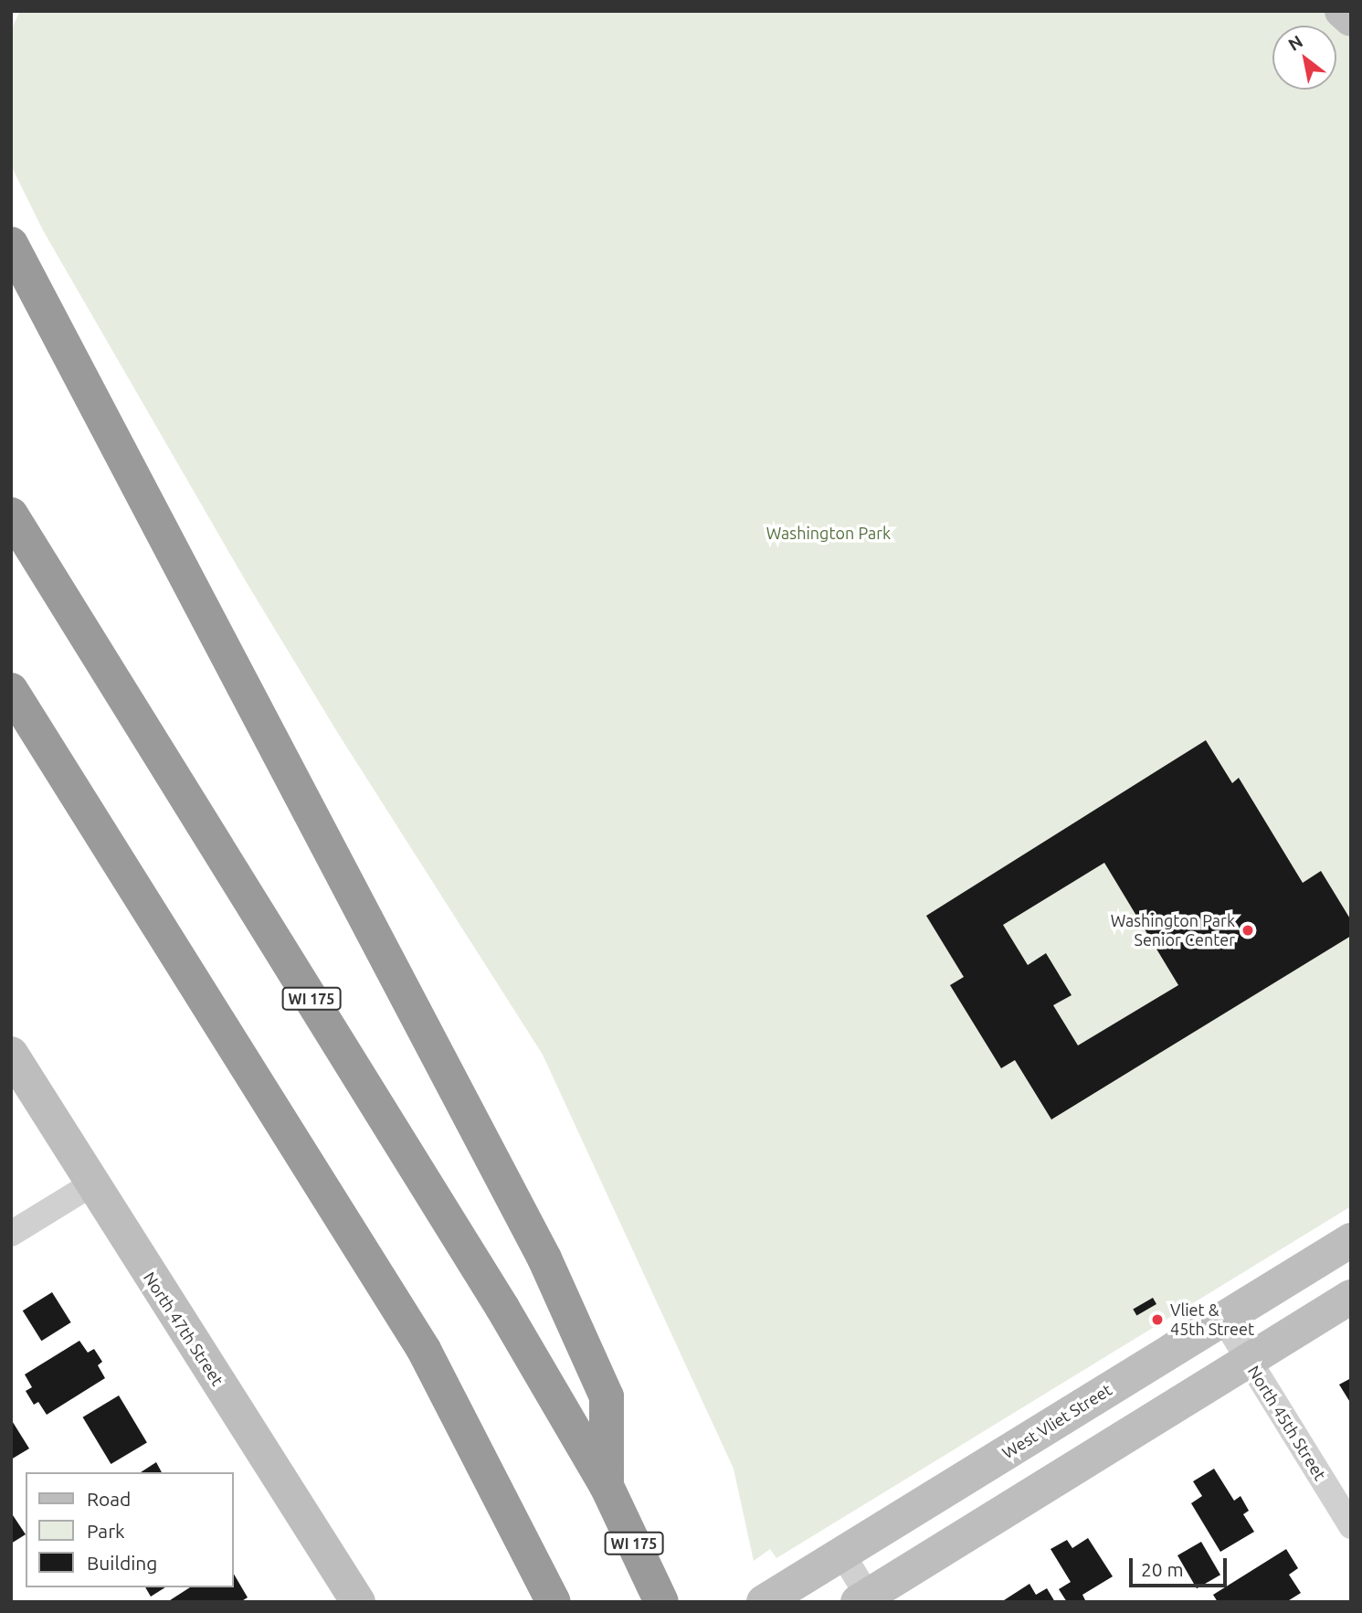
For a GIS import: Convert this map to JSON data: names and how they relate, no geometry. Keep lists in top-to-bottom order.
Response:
{
  "streets": {
    "highway": ["WI 175"],
    "street": ["North 47th Street", "West Vliet Street", "North 45th Street"]
  },
  "crossings": [
    ["West Vliet Street", "North 45th Street"]
  ],
  "parks": ["Washington Park"],
  "places": ["Washington Park Senior Center", "Vliet & 45th Street"],
  "legend": ["Road", "Park", "Building"],
  "scale_bar": "20 m",
  "north": "top left"
}
